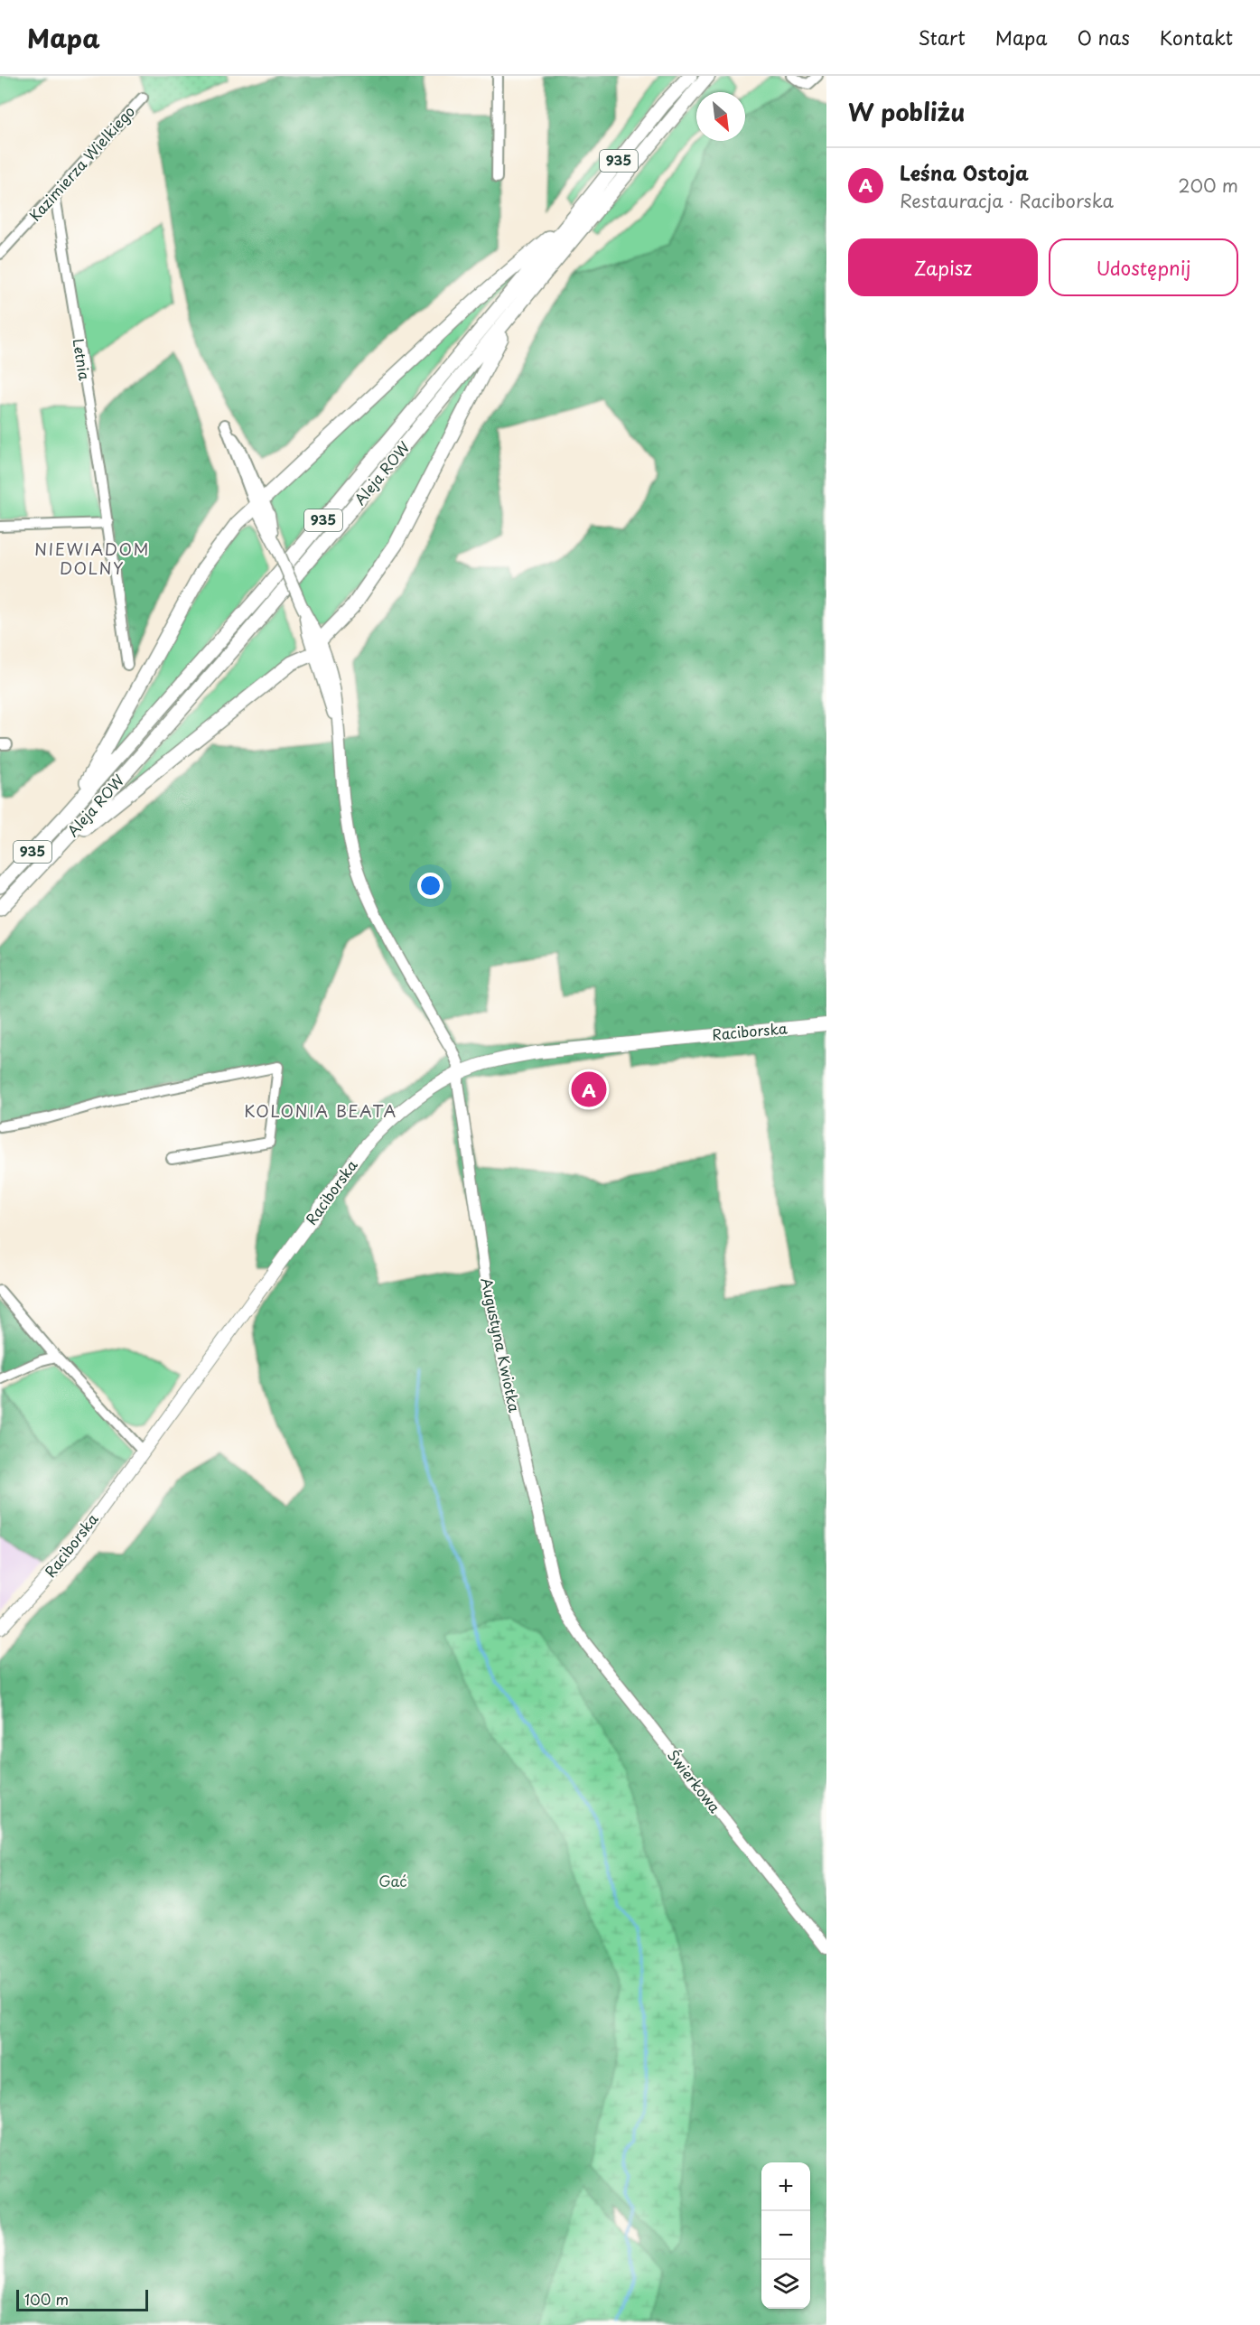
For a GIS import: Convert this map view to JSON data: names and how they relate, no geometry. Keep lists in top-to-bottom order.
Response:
{
  "streets": {
    "main road": ["935", "Aleja ROW", "Raciborska"],
    "street": [
      "Kazimierza Wielkiego",
      "Letnia",
      "Augustyna Kwiotka",
      "Świerkowa"
    ]
  },
  "crossings": [
    ["Kazimierza Wielkiego", "Letnia"],
    ["Raciborska", "Augustyna Kwiotka"],
    ["Augustyna Kwiotka", "Świerkowa"]
  ],
  "districts": ["NIEWIADOM DOLNY", "KOLONIA BEATA"],
  "parks": ["Gać"],
  "scale_bar": "100 m",
  "north": "bottom right",
  "page": {
    "header": "Mapa",
    "nav": [
      "Start",
      "Mapa",
      "O nas",
      "Kontakt"
    ],
    "heading": "W pobliżu",
    "list": [
      {
        "mark": "A",
        "name": "Leśna Ostoja",
        "note": "Restauracja · Raciborska",
        "value": "200 m"
      }
    ],
    "buttons": ["Zapisz", "Udostępnij"],
    "pins": "A",
    "map_buttons": ["+", "−"],
    "scale": "100 m"
  }
}
